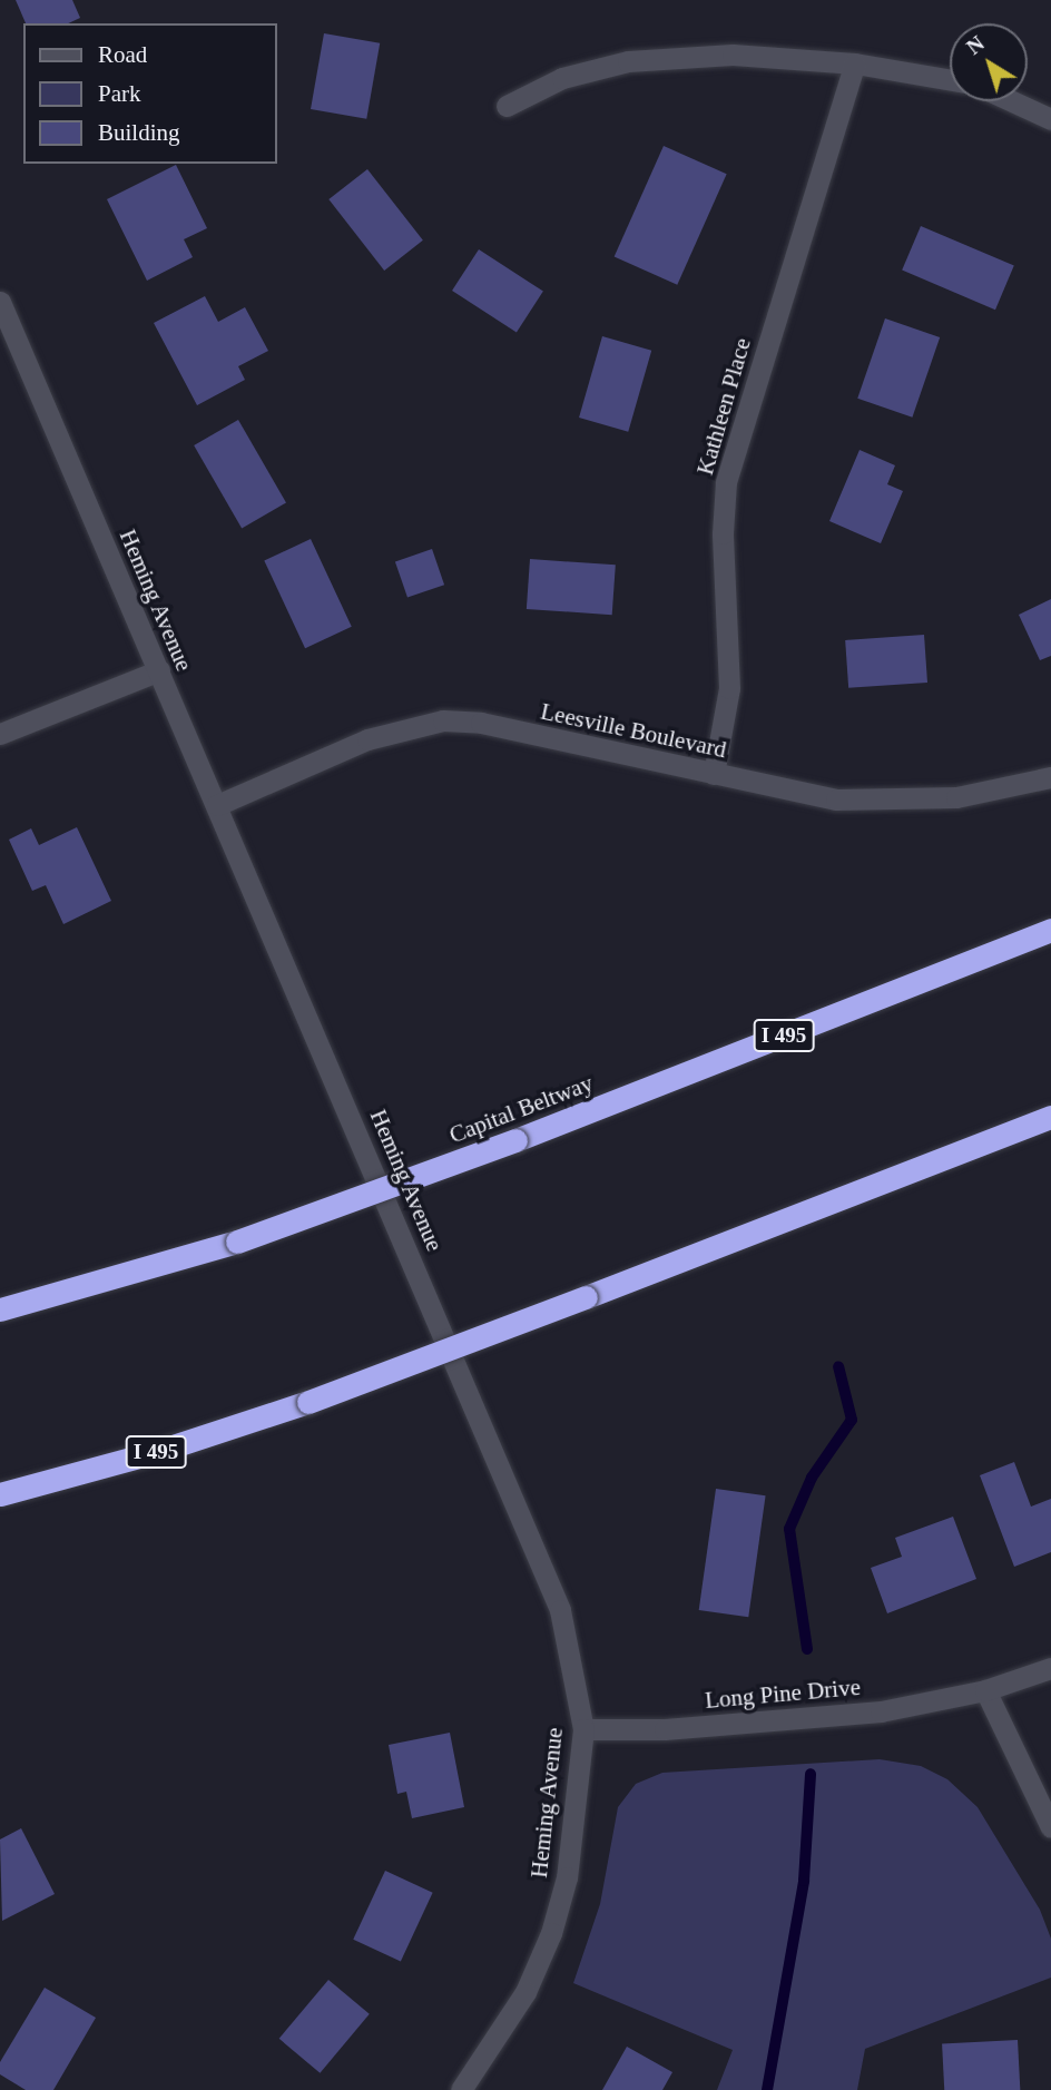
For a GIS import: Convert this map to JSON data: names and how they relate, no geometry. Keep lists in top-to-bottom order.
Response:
{
  "streets": {
    "highway": ["I 495", "Capital Beltway"],
    "street": [
      "Kathleen Place",
      "Heming Avenue",
      "Leesville Boulevard",
      "Long Pine Drive"
    ]
  },
  "crossings": [
    ["Kathleen Place", "Leesville Boulevard"],
    ["Heming Avenue", "Leesville Boulevard"],
    ["Heming Avenue", "Long Pine Drive"]
  ],
  "legend": ["Road", "Park", "Building"],
  "north": "top left"
}
